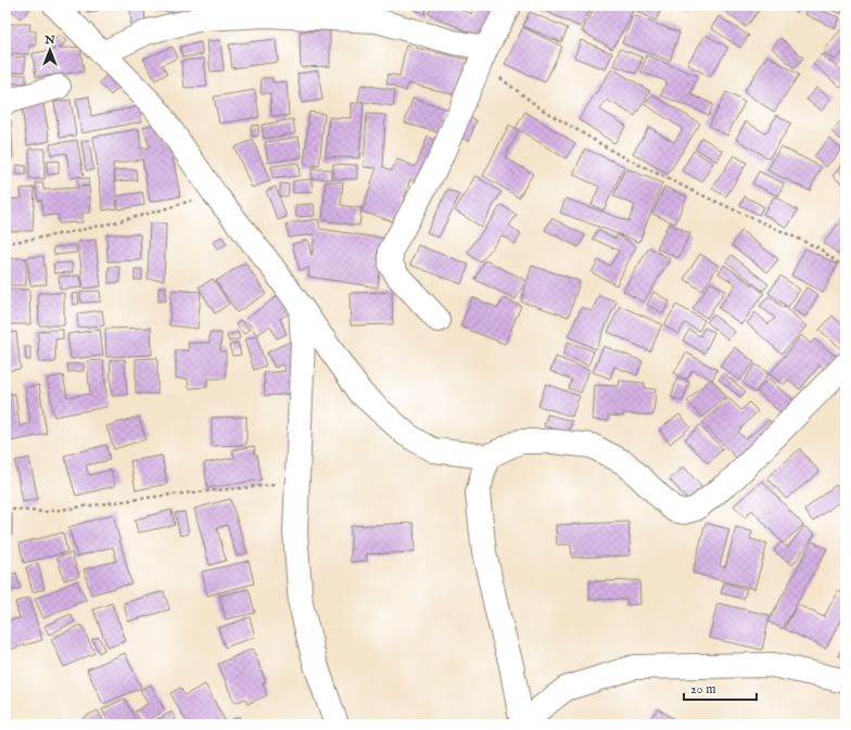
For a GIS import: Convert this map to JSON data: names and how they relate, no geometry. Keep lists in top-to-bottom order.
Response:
{
  "scale_bar": "20 m",
  "north": "top"
}
